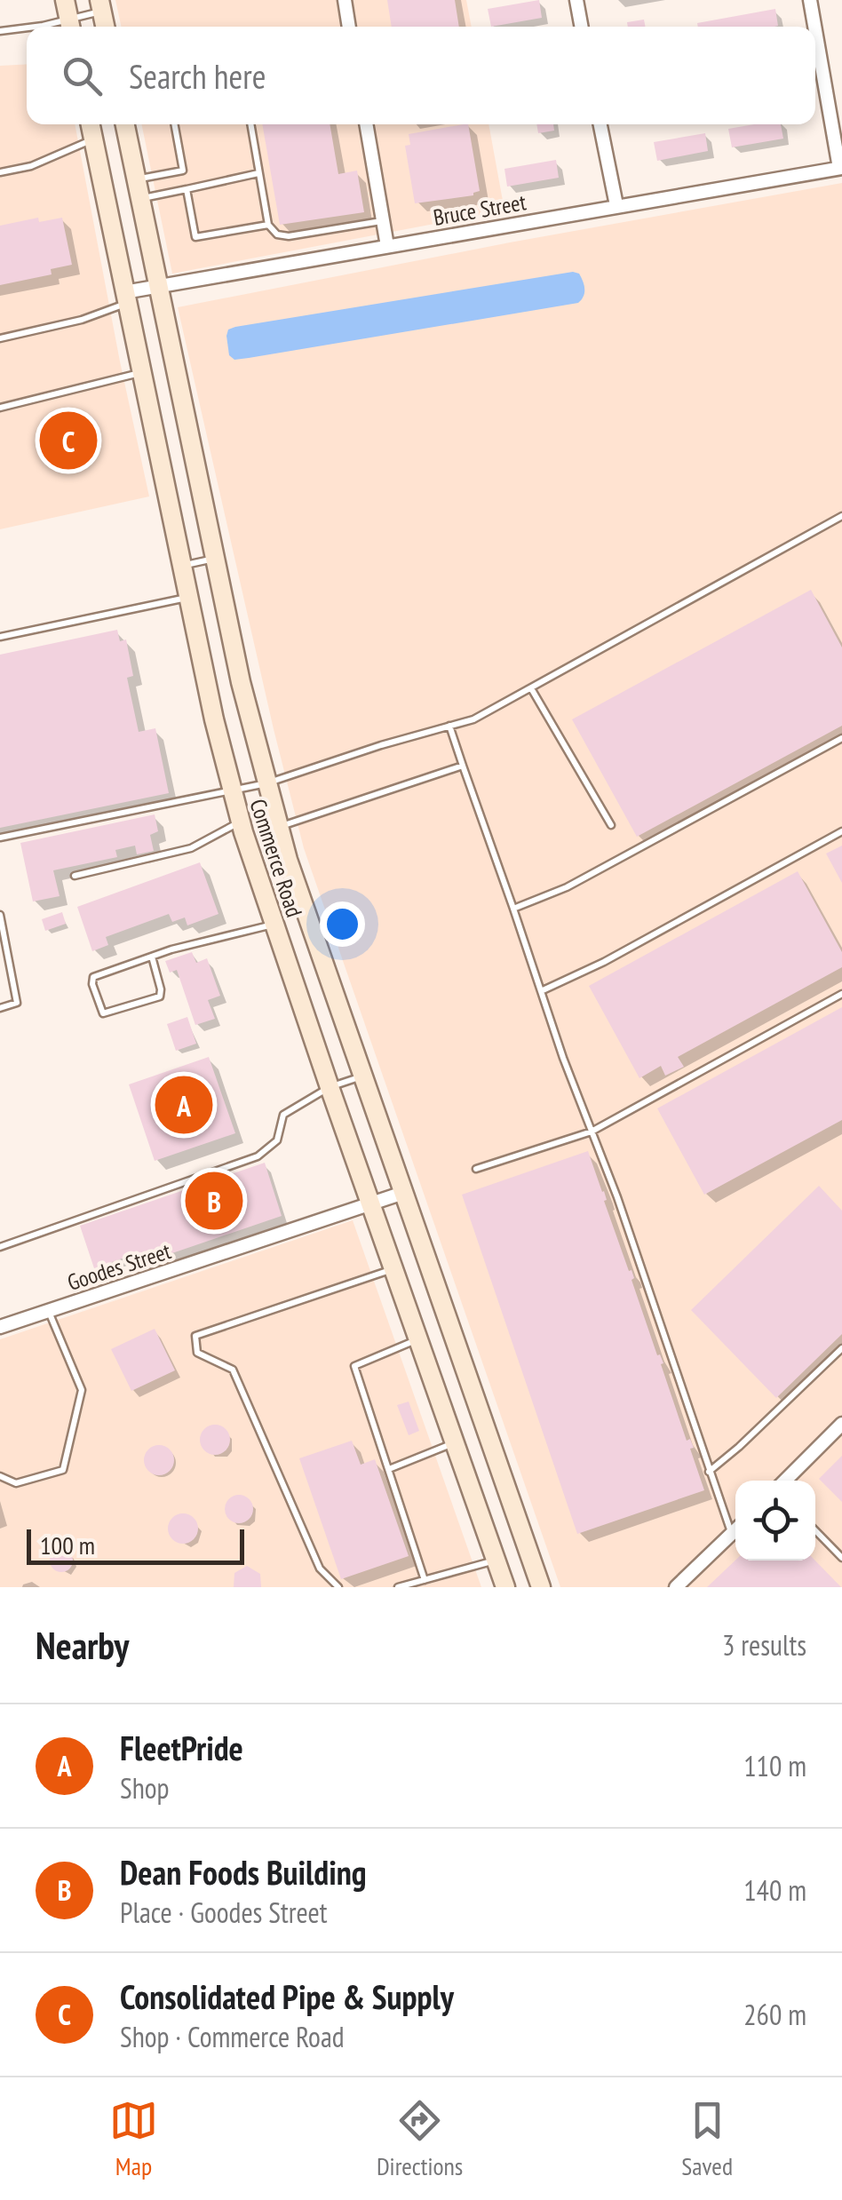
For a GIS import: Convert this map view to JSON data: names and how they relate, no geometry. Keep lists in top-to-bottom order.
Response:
{
  "streets": {
    "main road": ["Commerce Road"],
    "street": ["Bruce Street", "Goodes Street"]
  },
  "crossings": [
    ["Bruce Street", "Commerce Road"],
    ["Commerce Road", "Goodes Street"]
  ],
  "scale_bar": "100 m",
  "page": {
    "search": "Search here",
    "pins": ["C", "A", "B"],
    "scale": "100 m",
    "heading": ["Nearby", "3 results"],
    "list": [
      {
        "mark": "A",
        "name": "FleetPride",
        "note": "Shop",
        "value": "110 m"
      },
      {
        "mark": "B",
        "name": "Dean Foods Building",
        "note": "Place · Goodes Street",
        "value": "140 m"
      },
      {
        "mark": "C",
        "name": "Consolidated Pipe & Supply",
        "note": "Shop · Commerce Road",
        "value": "260 m"
      }
    ],
    "nav": ["Map", "Directions", "Saved"]
  }
}
